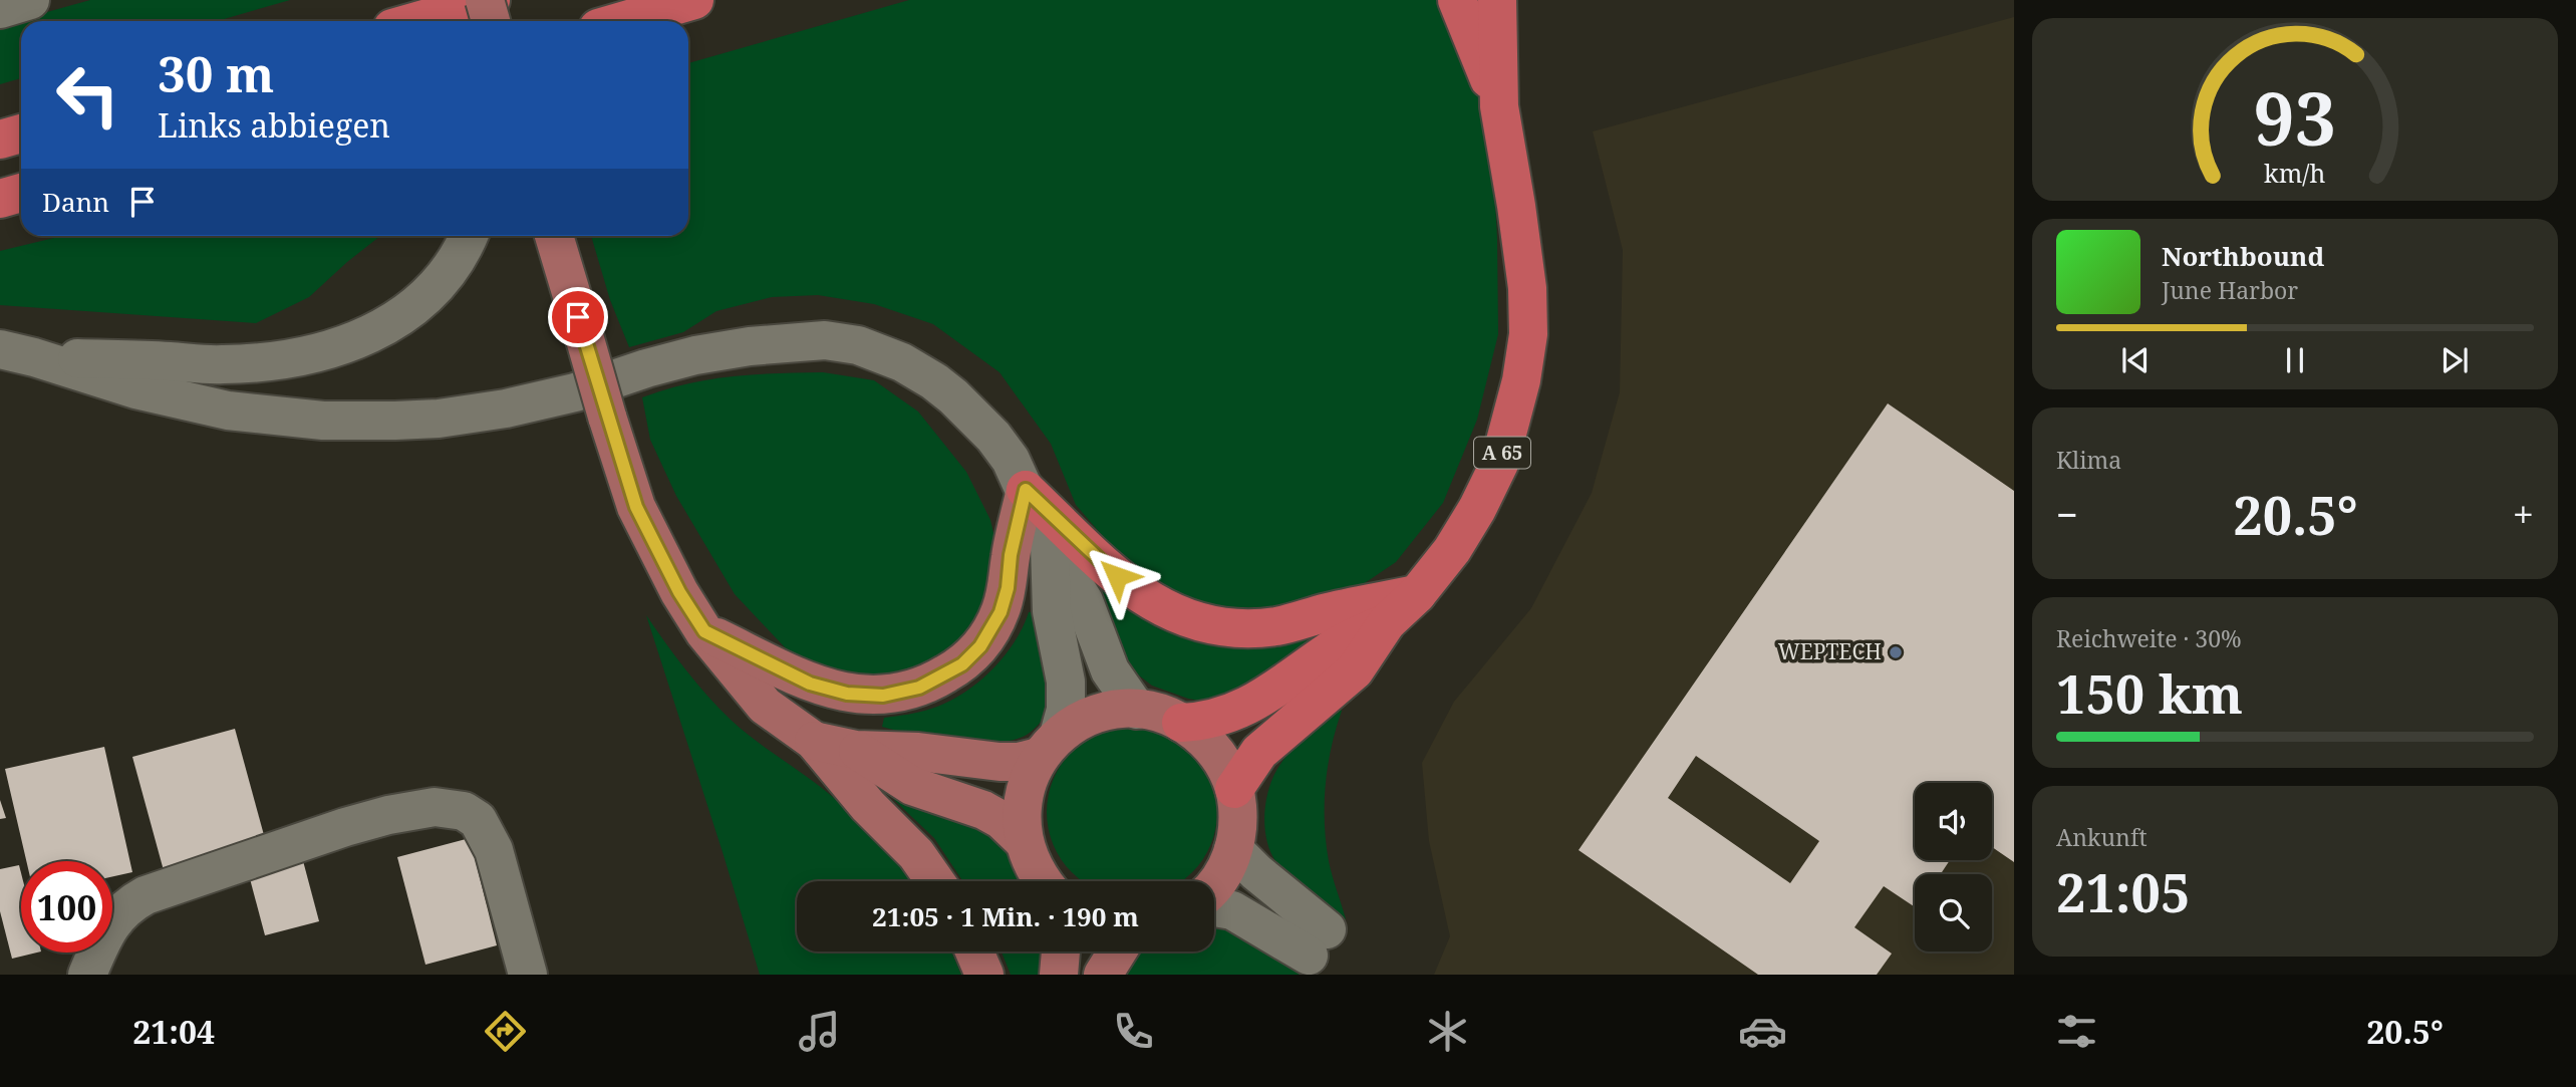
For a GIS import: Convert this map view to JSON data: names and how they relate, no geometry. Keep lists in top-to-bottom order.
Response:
{
  "streets": {
    "highway": ["A 65"]
  },
  "places": ["WEPTECH"],
  "page": {
    "turn": ["30 m", "Links abbiegen"],
    "then": "Dann",
    "song": ["Northbound", "June Harbor"],
    "tile": [
      "Klima",
      ["Reichweite · 30%", "150 km"],
      ["Ankunft", "21:05"]
    ],
    "heat": ["−", "20.5°", "+"],
    "limit": "100",
    "trip": "21:05 · 1 Min. · 190 m",
    "tabs": ["21:04", "20.5°"],
    "gauge": ["93", "km/h"]
  }
}
